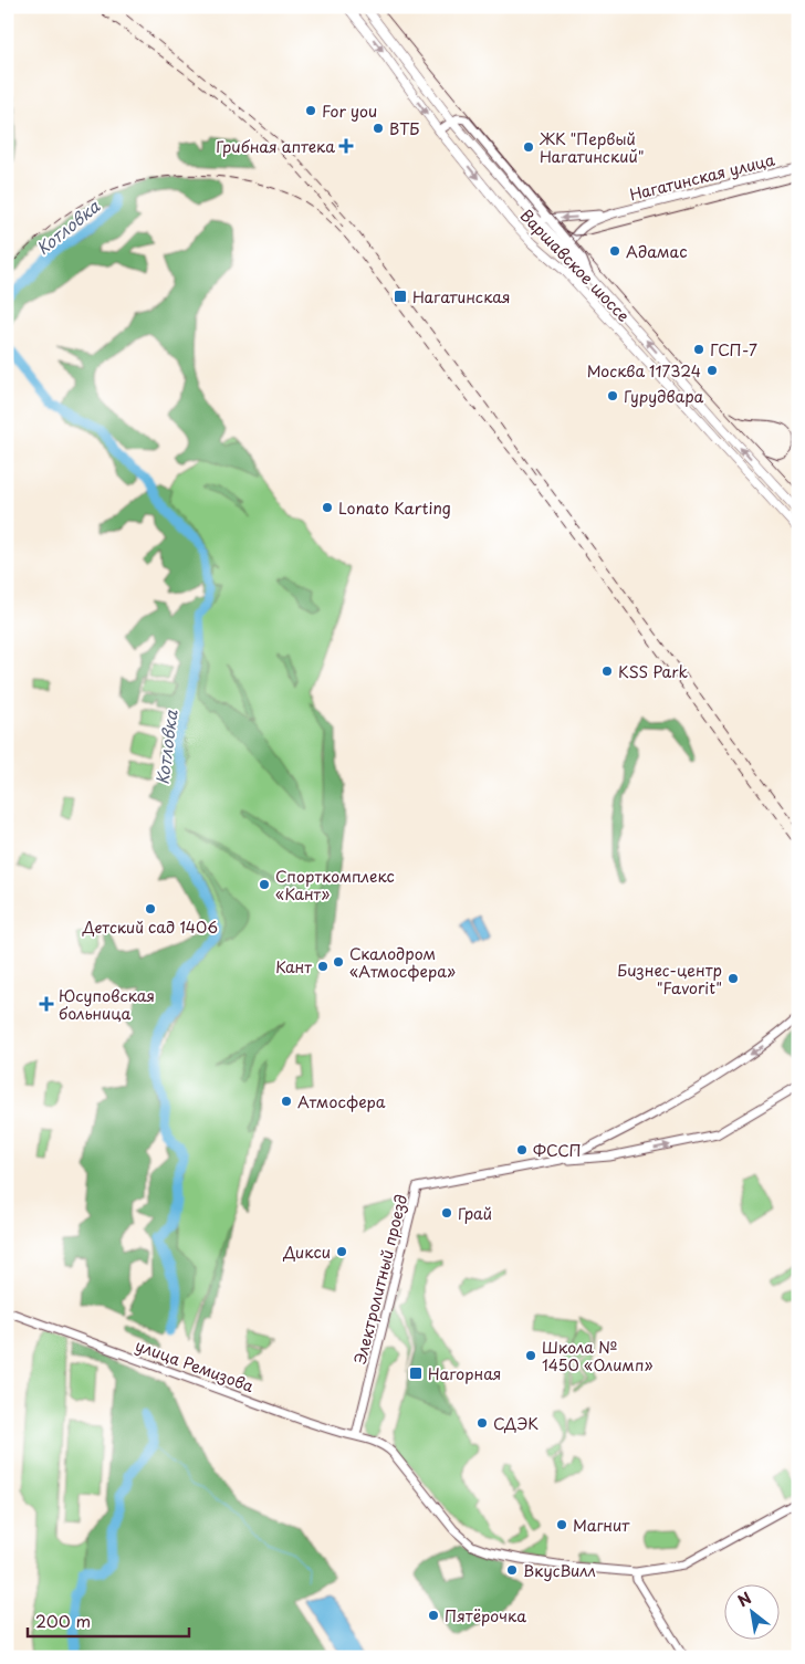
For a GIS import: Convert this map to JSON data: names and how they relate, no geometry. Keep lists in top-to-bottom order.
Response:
{
  "streets": {
    "main road": ["Варшавское шоссе"],
    "street": ["Нагатинская улица", "Электролитный проезд", "улица Ремизова"]
  },
  "crossings": [
    ["Электролитный проезд", "улица Ремизова"]
  ],
  "water": ["Котловка"],
  "places": {
    "other": [
      "For you",
      "ВТБ",
      "ЖК \"Первый Нагатинский\"",
      "Адамас",
      "ГСП-7",
      "Москва 117324",
      "Гурудвара",
      "Lonato Karting",
      "KSS Park",
      "Спорткомплекс «Кант»",
      "Детский сад 1406",
      "Скалодром «Атмосфера»",
      "Кант",
      "Бизнес-центр \"Favorit\"",
      "Атмосфера",
      "ФССП",
      "Грай",
      "Дикси",
      "Школа № 1450 «Олимп»",
      "СДЭК",
      "Магнит",
      "ВкусВилл",
      "Пятёрочка"
    ],
    "health": ["Грибная аптека", "Юсуповская больница"],
    "transit": ["Нагатинская", "Нагорная"]
  },
  "scale_bar": "200 m",
  "north": "top left"
}
